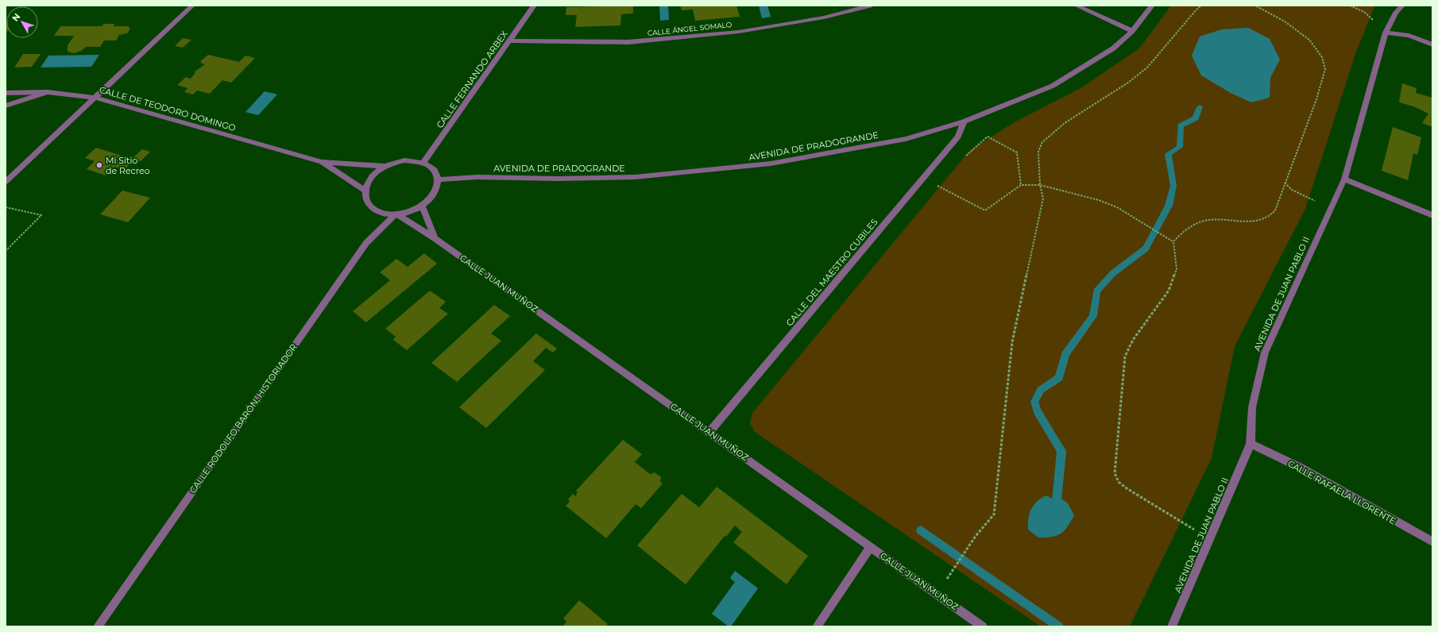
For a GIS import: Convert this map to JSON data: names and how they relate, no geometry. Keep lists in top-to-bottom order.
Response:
{
  "streets": {
    "street": [
      "CALLE ÁNGEL SOMALO",
      "CALLE FERNANDO ARBEX",
      "CALLE DE TEODORO DOMINGO",
      "AVENIDA DE PRADOGRANDE",
      "CALLE DEL MAESTRO CUBILES",
      "CALLE JUAN MUÑOZ",
      "AVENIDA DE JUAN PABLO II",
      "CALLE RODOLFO BARÓN, HISTORIADOR",
      "CALLE RAFAELA LLORENTE"
    ]
  },
  "crossings": [
    ["CALLE ÁNGEL SOMALO", "CALLE FERNANDO ARBEX"],
    ["CALLE FERNANDO ARBEX", "CALLE DE TEODORO DOMINGO"],
    ["CALLE FERNANDO ARBEX", "AVENIDA DE PRADOGRANDE"],
    ["CALLE FERNANDO ARBEX", "CALLE JUAN MUÑOZ"],
    ["CALLE FERNANDO ARBEX", "CALLE RODOLFO BARÓN, HISTORIADOR"],
    ["CALLE DE TEODORO DOMINGO", "AVENIDA DE PRADOGRANDE"],
    ["CALLE DE TEODORO DOMINGO", "CALLE JUAN MUÑOZ"],
    ["CALLE DE TEODORO DOMINGO", "CALLE RODOLFO BARÓN, HISTORIADOR"],
    ["AVENIDA DE PRADOGRANDE", "CALLE DEL MAESTRO CUBILES"],
    ["AVENIDA DE PRADOGRANDE", "CALLE JUAN MUÑOZ"],
    ["AVENIDA DE PRADOGRANDE", "CALLE RODOLFO BARÓN, HISTORIADOR"],
    ["CALLE DEL MAESTRO CUBILES", "CALLE JUAN MUÑOZ"],
    ["CALLE JUAN MUÑOZ", "CALLE RODOLFO BARÓN, HISTORIADOR"],
    ["AVENIDA DE JUAN PABLO II", "CALLE RAFAELA LLORENTE"]
  ],
  "places": ["Mi Sitio de Recreo"],
  "north": "top left"
}
